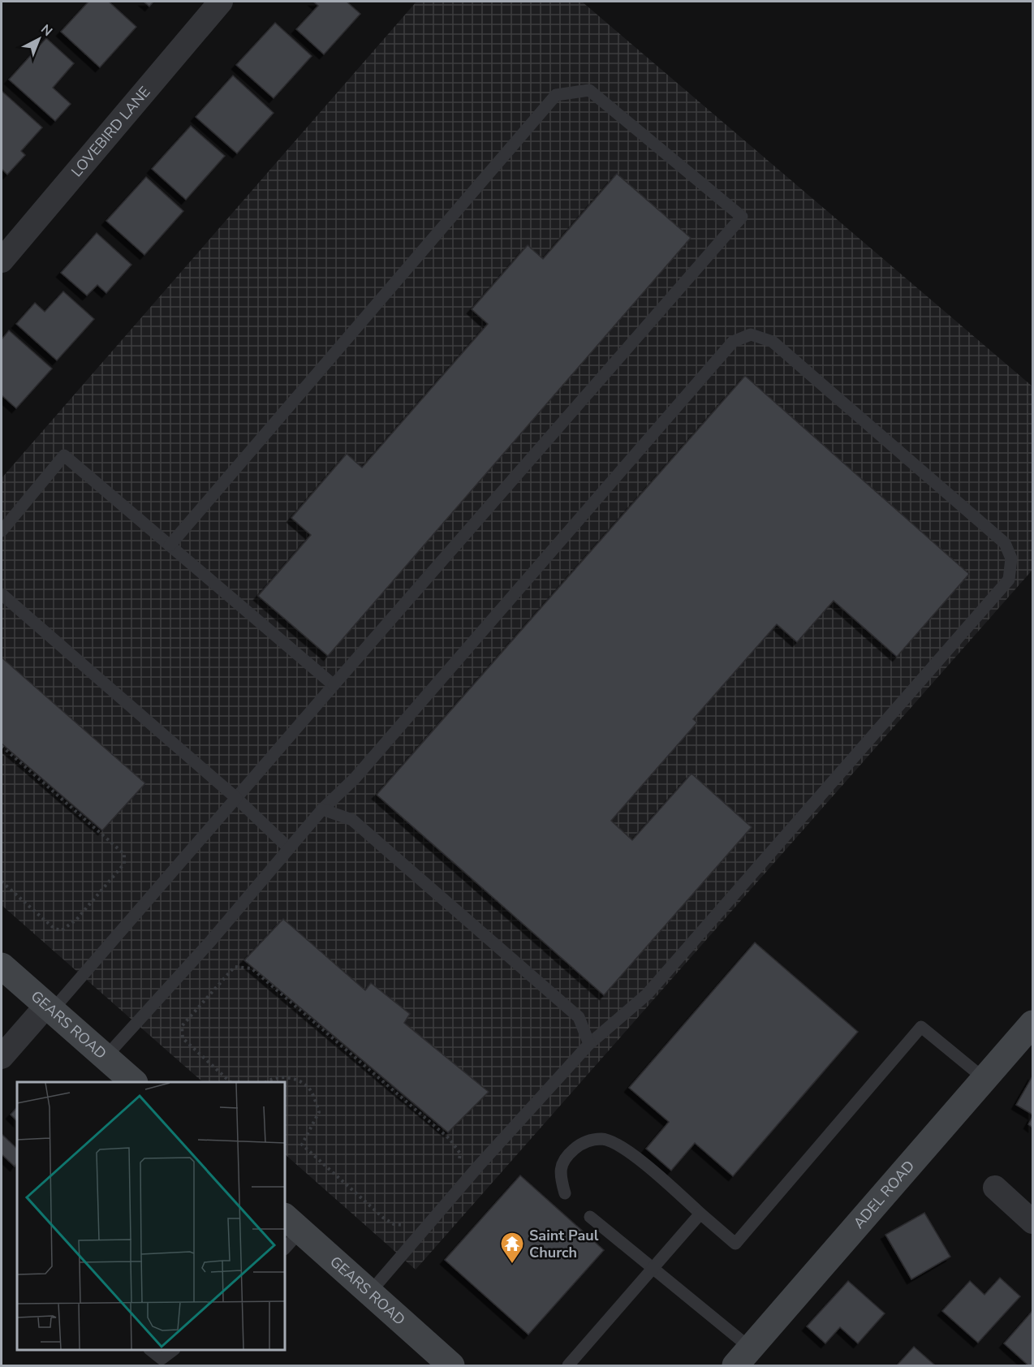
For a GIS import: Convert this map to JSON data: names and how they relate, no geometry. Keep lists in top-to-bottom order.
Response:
{
  "streets": {
    "street": ["LOVEBIRD LANE", "GEARS ROAD", "ADEL ROAD"]
  },
  "places": {
    "temple": ["Saint Paul Church"]
  },
  "north": "top right"
}
